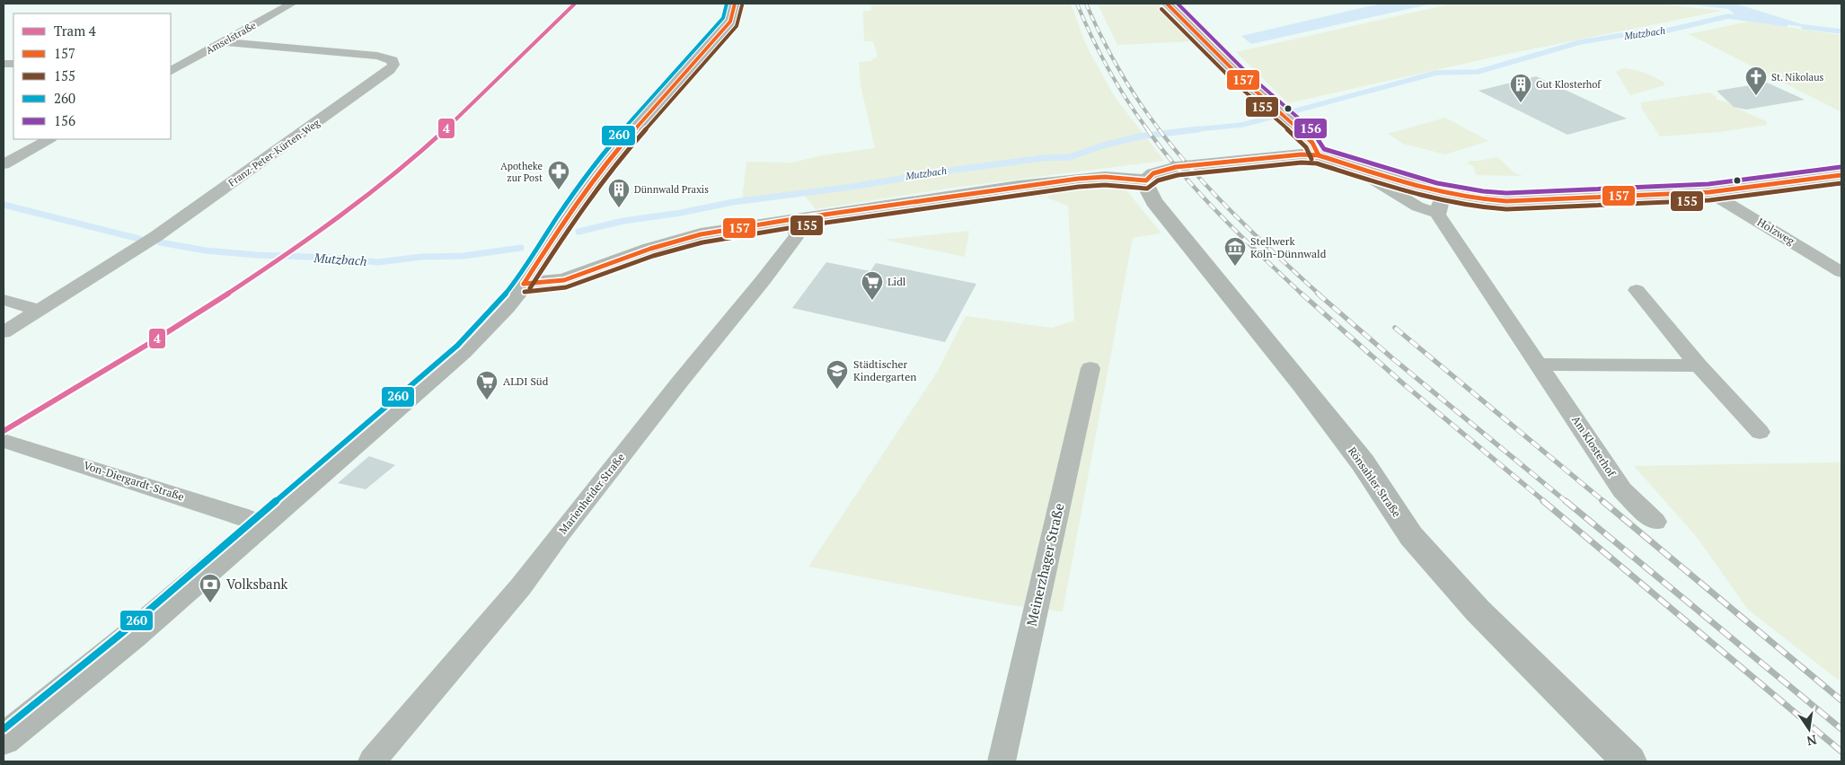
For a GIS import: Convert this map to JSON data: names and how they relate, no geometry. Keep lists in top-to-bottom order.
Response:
{
  "streets": {
    "main road": ["Rönsahler Straße"],
    "street": [
      "Amselstraße",
      "Franz-Peter-Kürten-Weg",
      "Holzweg",
      "Am Klosterhof",
      "Von-Diergardt-Straße",
      "Marienheider Straße",
      "Meinerzhager Straße"
    ]
  },
  "crossings": [
    ["Amselstraße", "Franz-Peter-Kürten-Weg"]
  ],
  "water": ["Mutzbach"],
  "places": {
    "church": ["St. Nikolaus"],
    "building": ["Gut Klosterhof", "Dünnwald Praxis"],
    "pharmacy": ["Apotheke zur Post"],
    "museum": ["Stellwerk Köln-Dünnwald"],
    "supermarket": ["Lidl", "ALDI Süd"],
    "school or university": ["Städtischer Kindergarten"],
    "bank": ["Volksbank"]
  },
  "lines": [
    "tram line 4",
    "transit line 157",
    "transit line 260",
    "transit line 156",
    "transit line 155"
  ],
  "legend": [
    "Tram 4",
    "157",
    "155",
    "260",
    "156"
  ],
  "north": "bottom"
}
